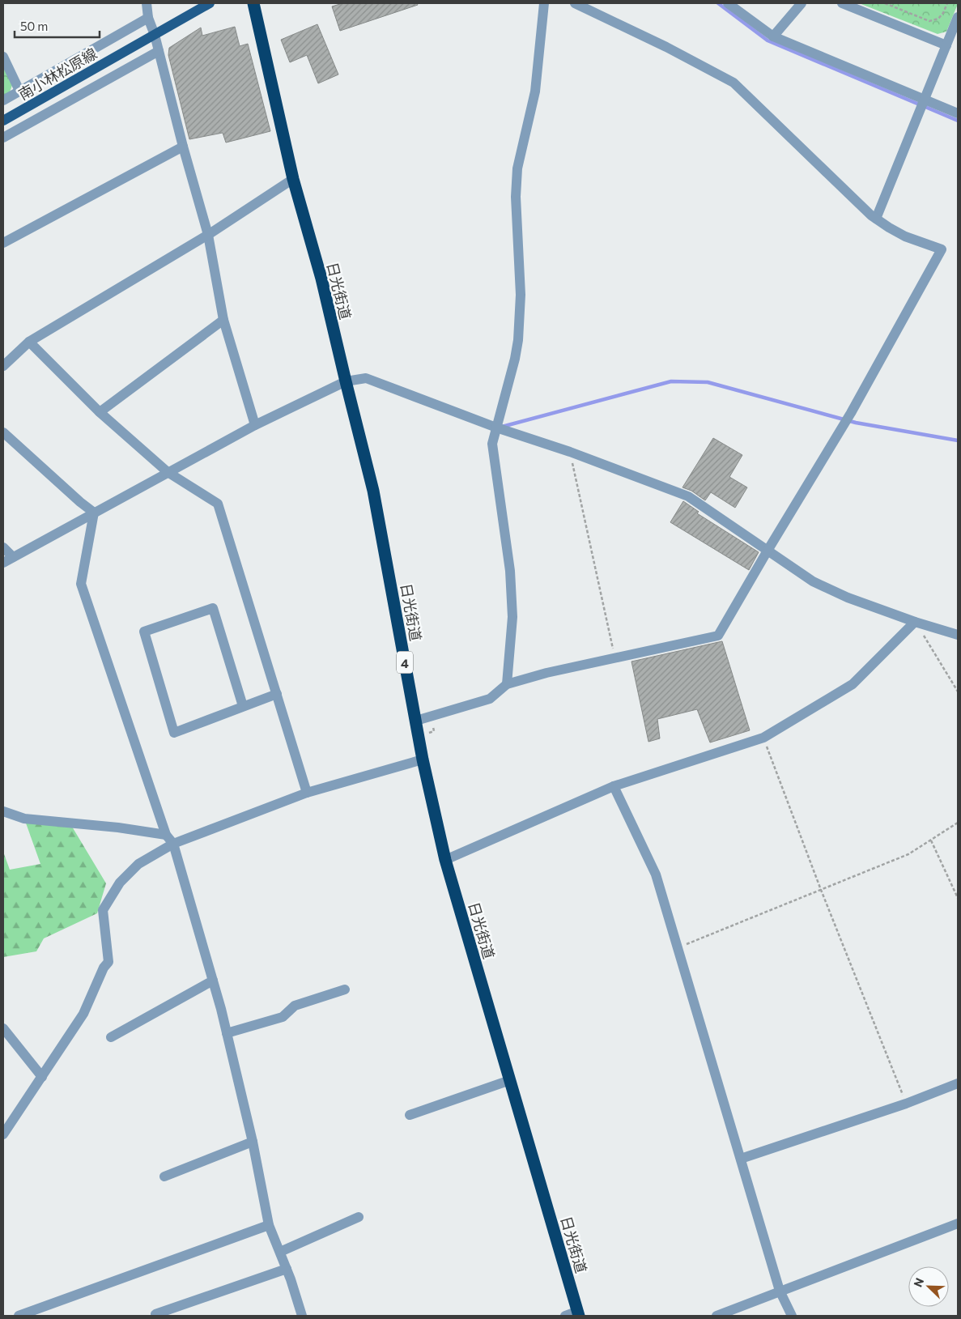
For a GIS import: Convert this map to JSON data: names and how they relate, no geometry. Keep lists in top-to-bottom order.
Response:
{
  "streets": {
    "highway": ["日光街道", "4"],
    "main road": ["南小林松原線"]
  },
  "scale_bar": "50 m",
  "north": "top left"
}
